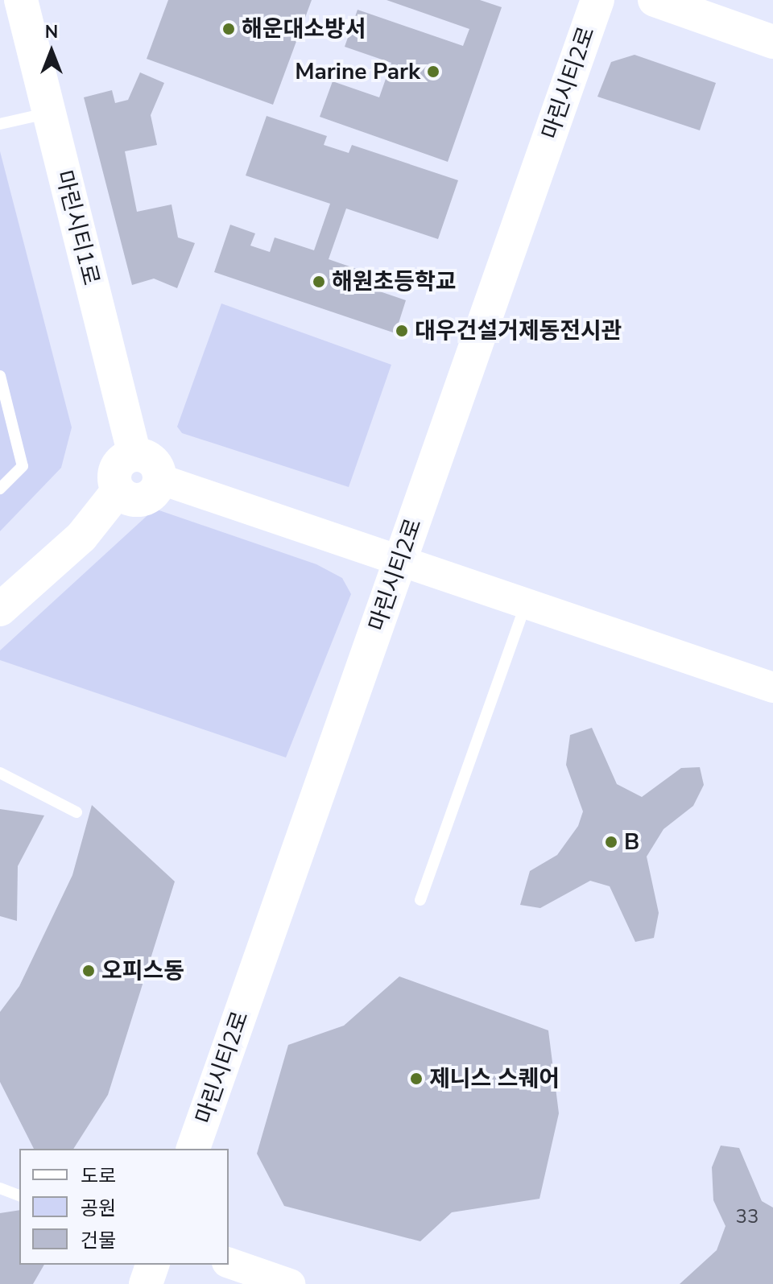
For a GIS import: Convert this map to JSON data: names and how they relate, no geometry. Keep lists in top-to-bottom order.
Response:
{
  "streets": {
    "main road": ["마린시티2로", "마린시티1로"]
  },
  "places": [
    "해운대소방서",
    "Marine Park",
    "해원초등학교",
    "대우건설거제동전시관",
    "B",
    "오피스동",
    "제니스 스퀘어"
  ],
  "house_numbers": ["33"],
  "legend": ["도로", "공원", "건물"],
  "north": "top"
}
